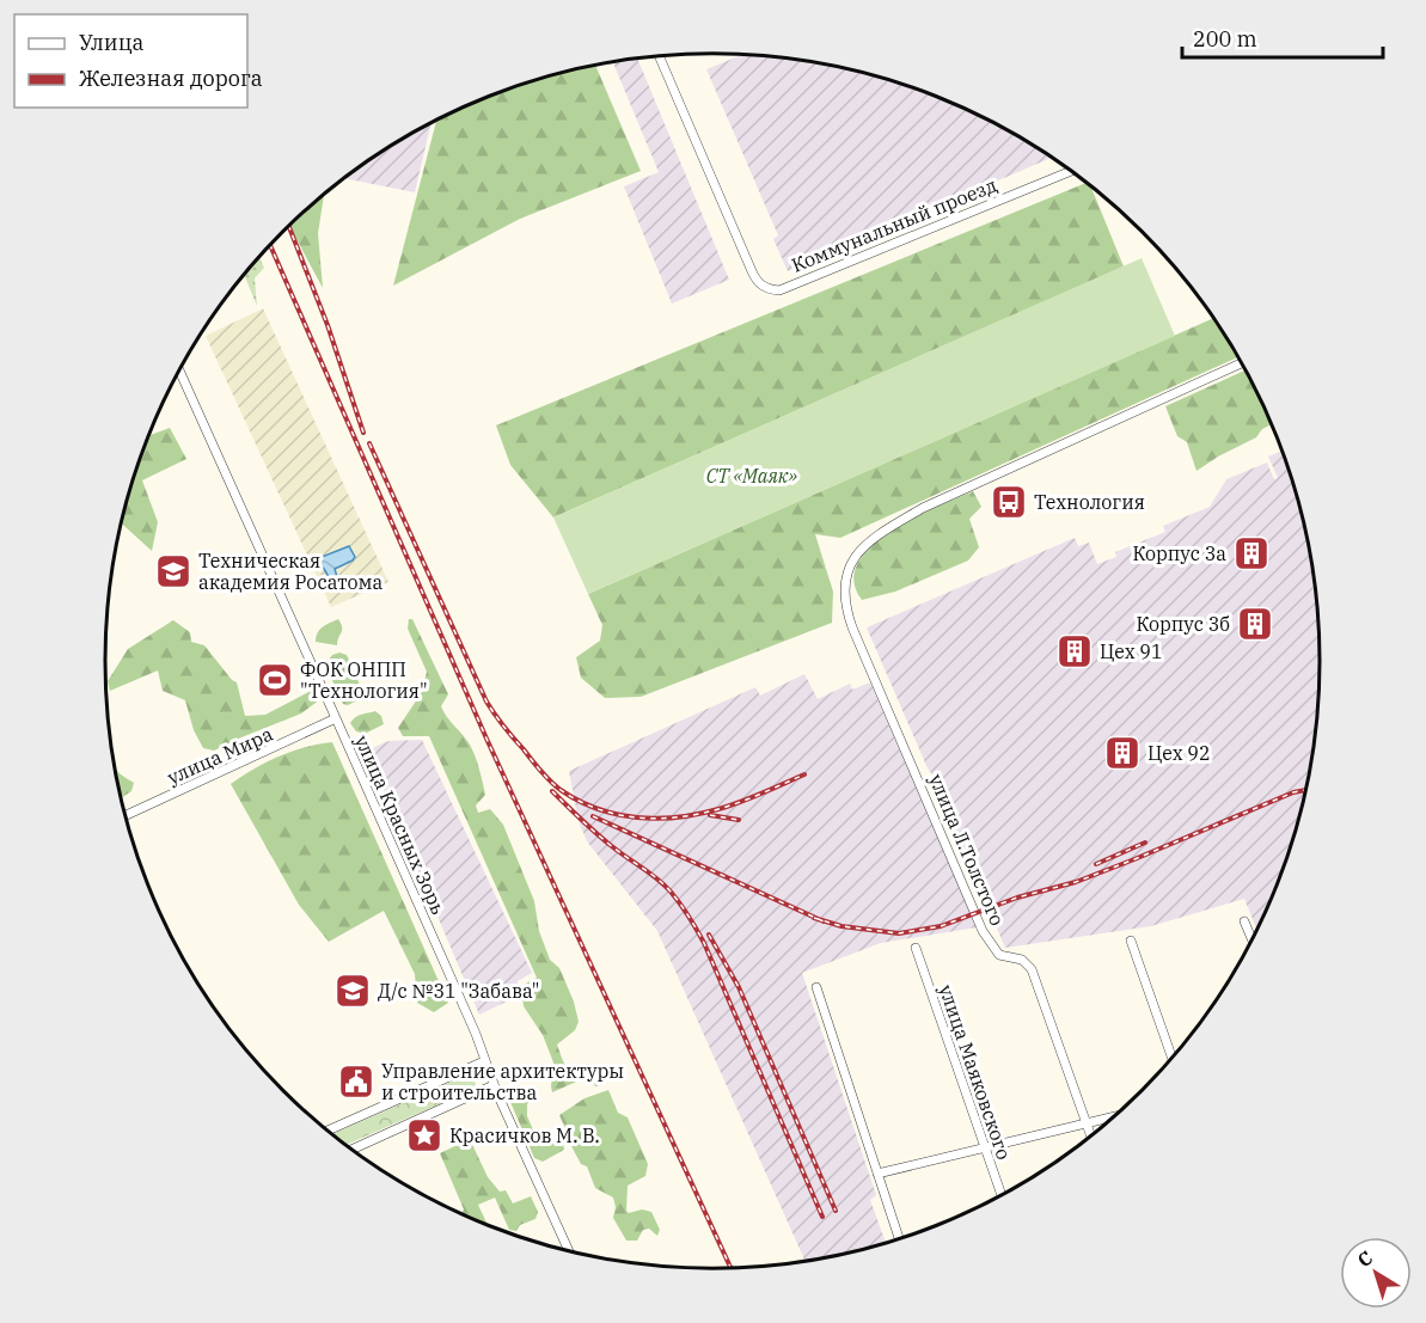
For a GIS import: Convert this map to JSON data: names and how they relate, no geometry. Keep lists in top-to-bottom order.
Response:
{
  "streets": {
    "street": [
      "Коммунальный проезд",
      "улица Мира",
      "улица Красных Зорь",
      "улица Л.Толстого",
      "улица Маяковского"
    ]
  },
  "crossings": [
    ["улица Мира", "улица Красных Зорь"]
  ],
  "parks": ["СТ «Маяк»"],
  "places": {
    "bus stop": ["Технология"],
    "building": [
      "Корпус 3a",
      "Корпус 3б",
      "Цех 91",
      "Цех 92"
    ],
    "school or university": ["Техническая академия Росатома", "Д/с №31 \"Забава\""],
    "sports": ["ФОК ОНПП \"Технология\""],
    "public building": ["Управление архитектуры и строительства"],
    "place": ["Красичков М. В."]
  },
  "legend": ["Улица", "Железная дорога"],
  "scale_bar": "200 m",
  "north": "top left"
}
